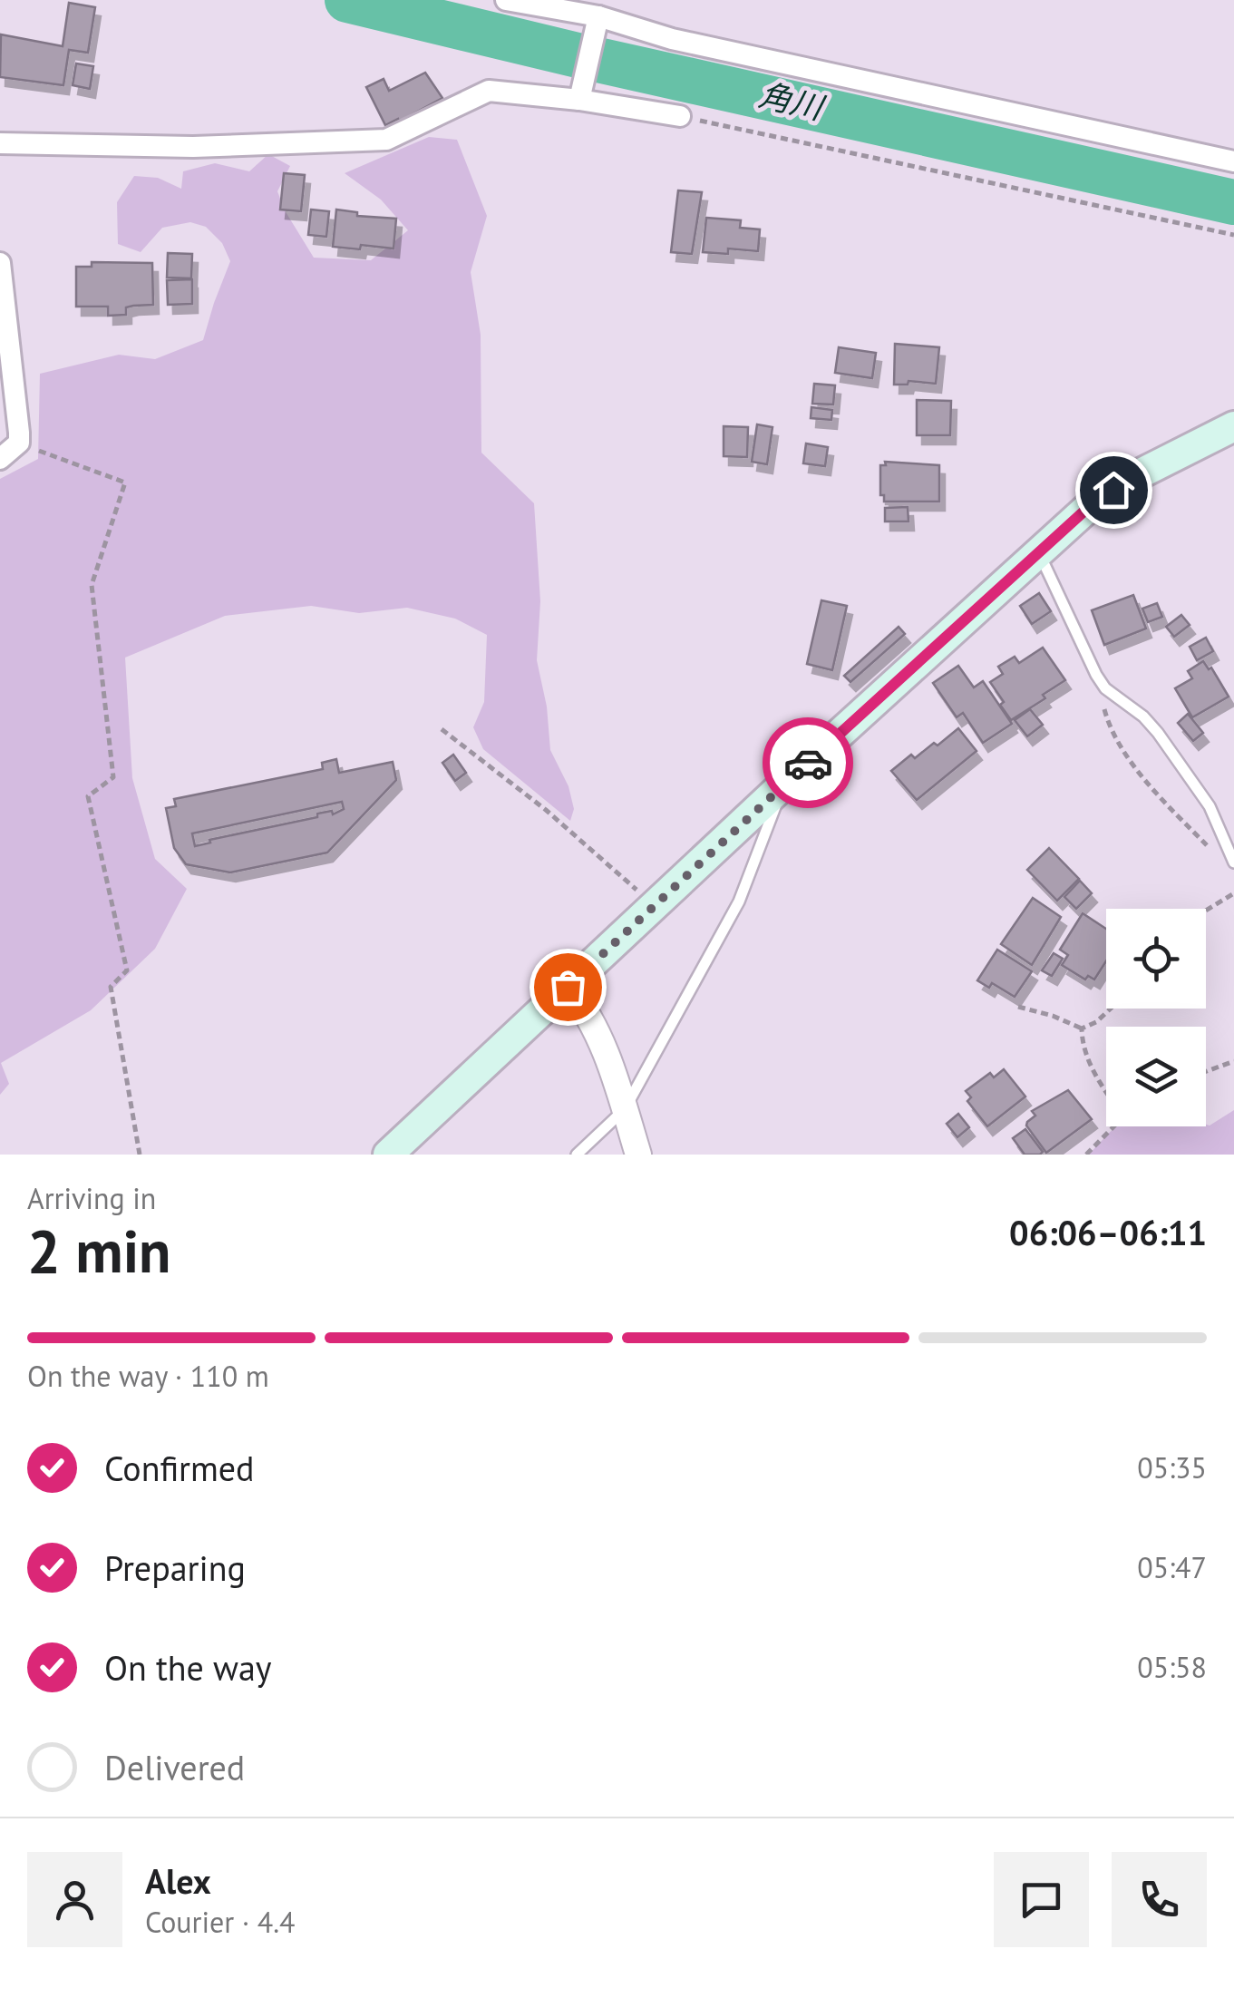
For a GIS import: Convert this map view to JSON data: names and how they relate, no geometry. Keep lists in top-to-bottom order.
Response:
{
  "water": ["角川"],
  "page": {
    "heading": ["2 min", "Arriving in", "06:06–06:11"],
    "panel": ["Alex", "Courier · 4.4"],
    "bar": "On the way · 110 m",
    "list": [
      ["Confirmed", "05:35"],
      ["Preparing", "05:47"],
      ["On the way", "05:58"],
      "Delivered"
    ]
  }
}
